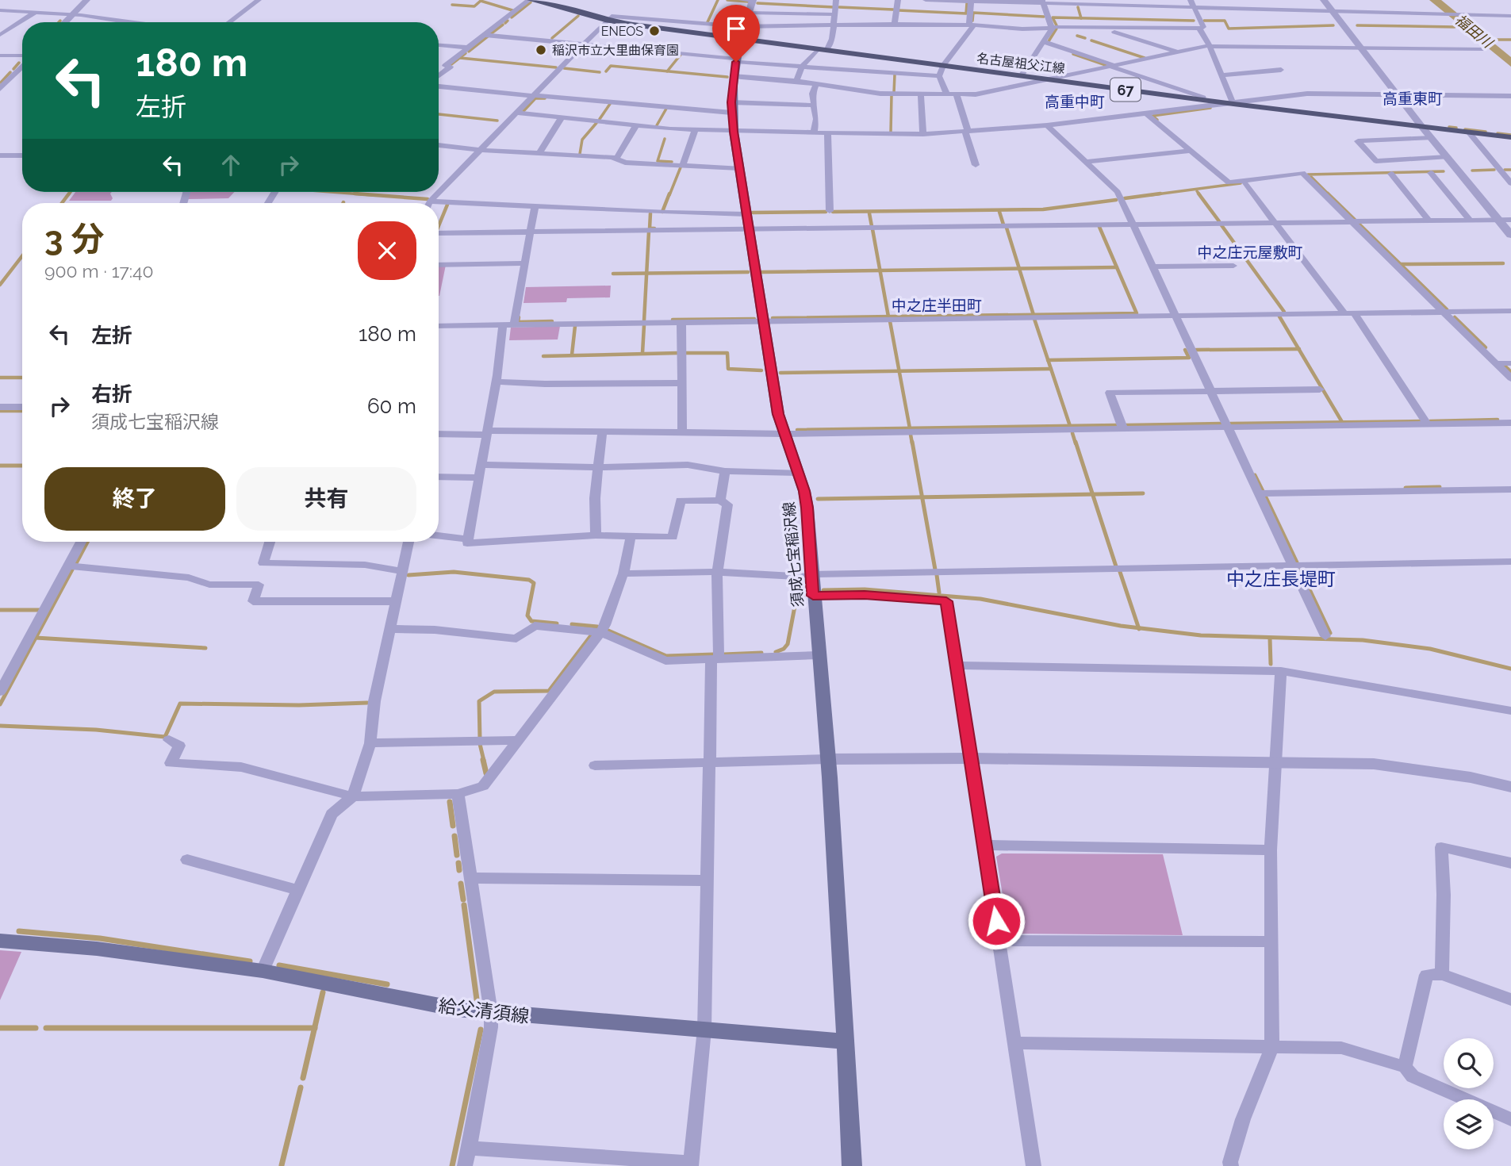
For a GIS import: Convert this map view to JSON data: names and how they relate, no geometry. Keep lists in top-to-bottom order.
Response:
{
  "streets": {
    "main road": [
      "名古屋祖父江線",
      "67",
      "須成七宝稲沢線",
      "給父清須線"
    ]
  },
  "crossings": [
    ["名古屋祖父江線", "須成七宝稲沢線"],
    ["須成七宝稲沢線", "給父清須線"]
  ],
  "districts": [
    "高重東町",
    "高重中町",
    "中之庄元屋敷町",
    "中之庄半田町",
    "中之庄長堤町"
  ],
  "water": ["福田川"],
  "places": ["ENEOS", "稲沢市立大里曲保育園"],
  "page": {
    "turn": ["180 m", "左折"],
    "heading": ["3 分", "900 m · 17:40"],
    "list": [
      {
        "name": "左折",
        "value": "180 m"
      },
      {
        "name": "右折",
        "note": "須成七宝稲沢線",
        "value": "60 m"
      }
    ],
    "buttons": ["終了", "共有"]
  }
}
